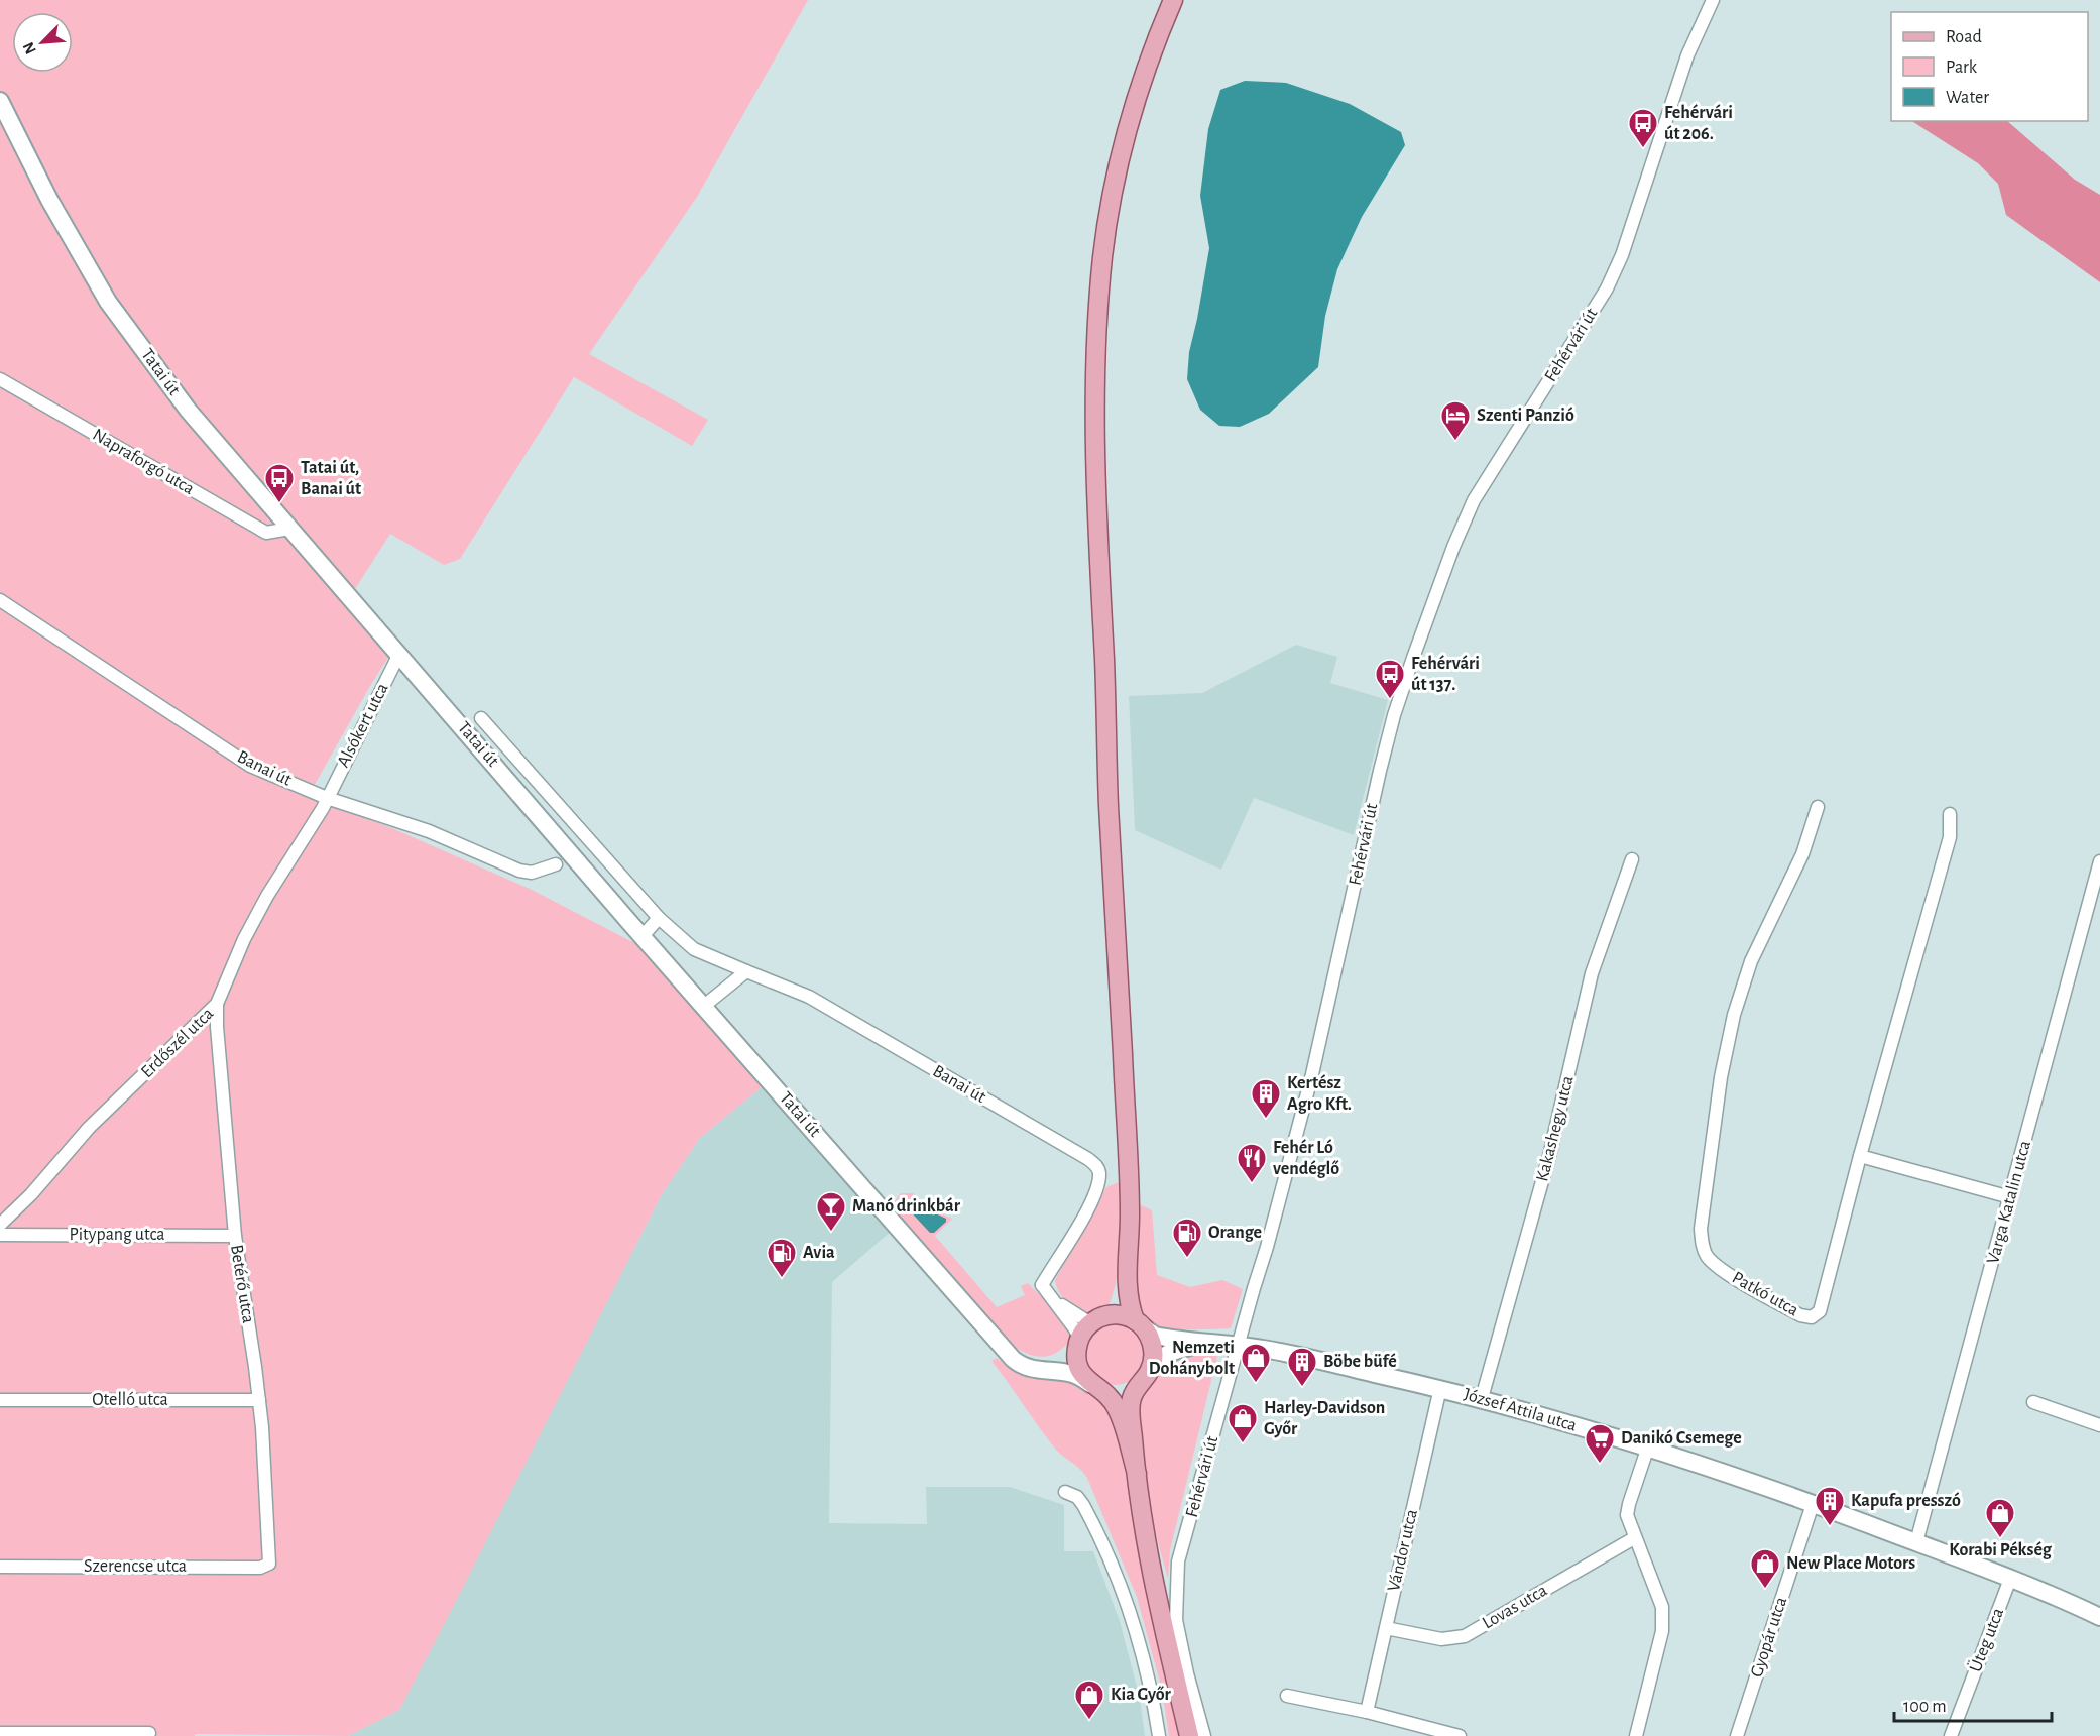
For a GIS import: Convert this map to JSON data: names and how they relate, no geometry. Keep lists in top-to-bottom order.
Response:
{
  "streets": {
    "street": [
      "Fehérvári út",
      "Tatai út",
      "Napraforgó utca",
      "Alsókert utca",
      "Banai út",
      "Erdőszél utca",
      "Kakashegy utca",
      "Varga Katalin utca",
      "Pitypang utca",
      "Betérő utca",
      "Patkó utca",
      "Otelló utca",
      "József Attila utca",
      "Vándor utca",
      "Szerencse utca",
      "Lovas utca",
      "Gyopár utca",
      "Üteg utca"
    ]
  },
  "crossings": [
    ["Fehérvári út", "József Attila utca"],
    ["Tatai út", "Napraforgó utca"],
    ["Tatai út", "Alsókert utca"],
    ["Tatai út", "Banai út"],
    ["Tatai út", "József Attila utca"],
    ["Alsókert utca", "Banai út"],
    ["Alsókert utca", "Erdőszél utca"],
    ["Banai út", "Erdőszél utca"],
    ["Erdőszél utca", "Betérő utca"],
    ["Kakashegy utca", "József Attila utca"],
    ["Varga Katalin utca", "József Attila utca"],
    ["Pitypang utca", "Betérő utca"],
    ["Betérő utca", "Otelló utca"],
    ["Betérő utca", "Szerencse utca"],
    ["József Attila utca", "Vándor utca"],
    ["József Attila utca", "Gyopár utca"],
    ["József Attila utca", "Üteg utca"],
    ["Vándor utca", "Lovas utca"]
  ],
  "places": {
    "bus stop": ["Fehérvári út 206.", "Tatai út, Banai út", "Fehérvári út 137."],
    "hotel": ["Szenti Panzió"],
    "building": ["Kertész Agro Kft.", "Böbe büfé", "Kapufa presszó"],
    "restaurant": ["Fehér Ló vendéglő"],
    "bar": ["Manó drinkbár"],
    "fuel station": ["Orange", "Avia"],
    "shop": [
      "Nemzeti Dohánybolt",
      "Harley-Davidson Győr",
      "Korabi Pékség",
      "New Place Motors",
      "Kia Győr"
    ],
    "supermarket": ["Danikó Csemege"]
  },
  "legend": ["Road", "Park", "Water"],
  "scale_bar": "100 m",
  "north": "bottom left"
}
